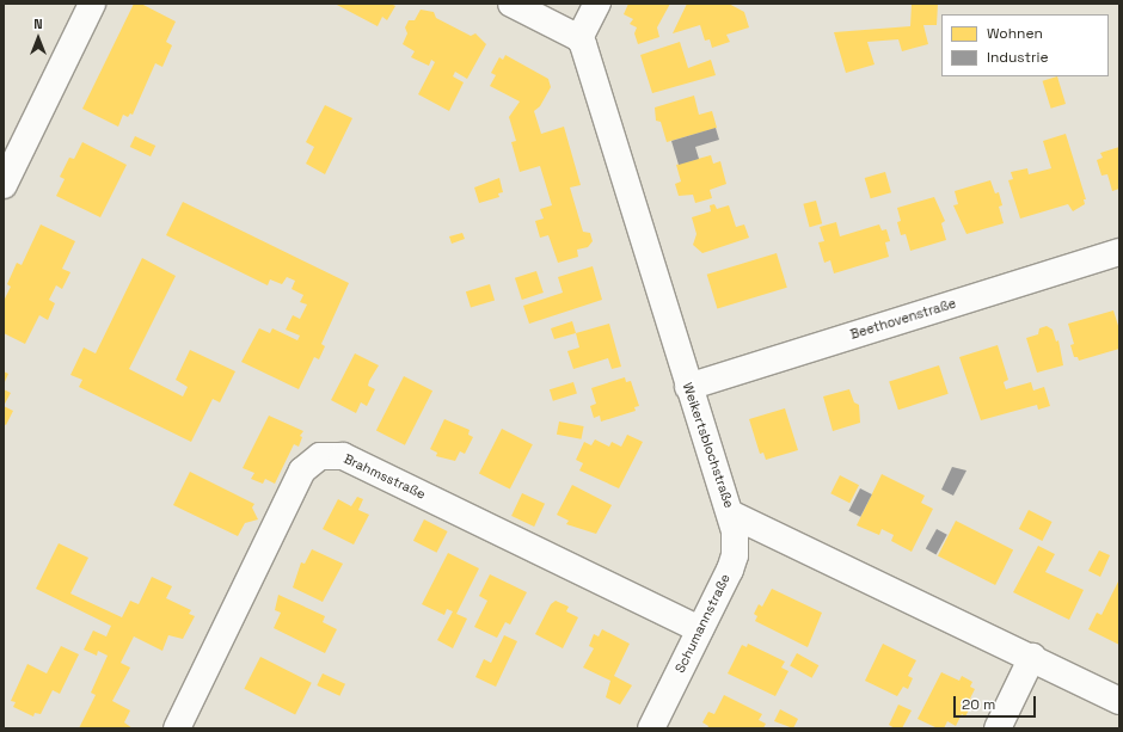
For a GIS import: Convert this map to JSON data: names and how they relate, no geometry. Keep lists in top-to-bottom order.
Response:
{
  "streets": {
    "street": [
      "Beethovenstraße",
      "Weikertsblochstraße",
      "Brahmsstraße",
      "Schumannstraße"
    ]
  },
  "crossings": [
    ["Beethovenstraße", "Weikertsblochstraße"],
    ["Weikertsblochstraße", "Schumannstraße"],
    ["Brahmsstraße", "Schumannstraße"]
  ],
  "legend": ["Wohnen", "Industrie"],
  "scale_bar": "20 m",
  "north": "top"
}
